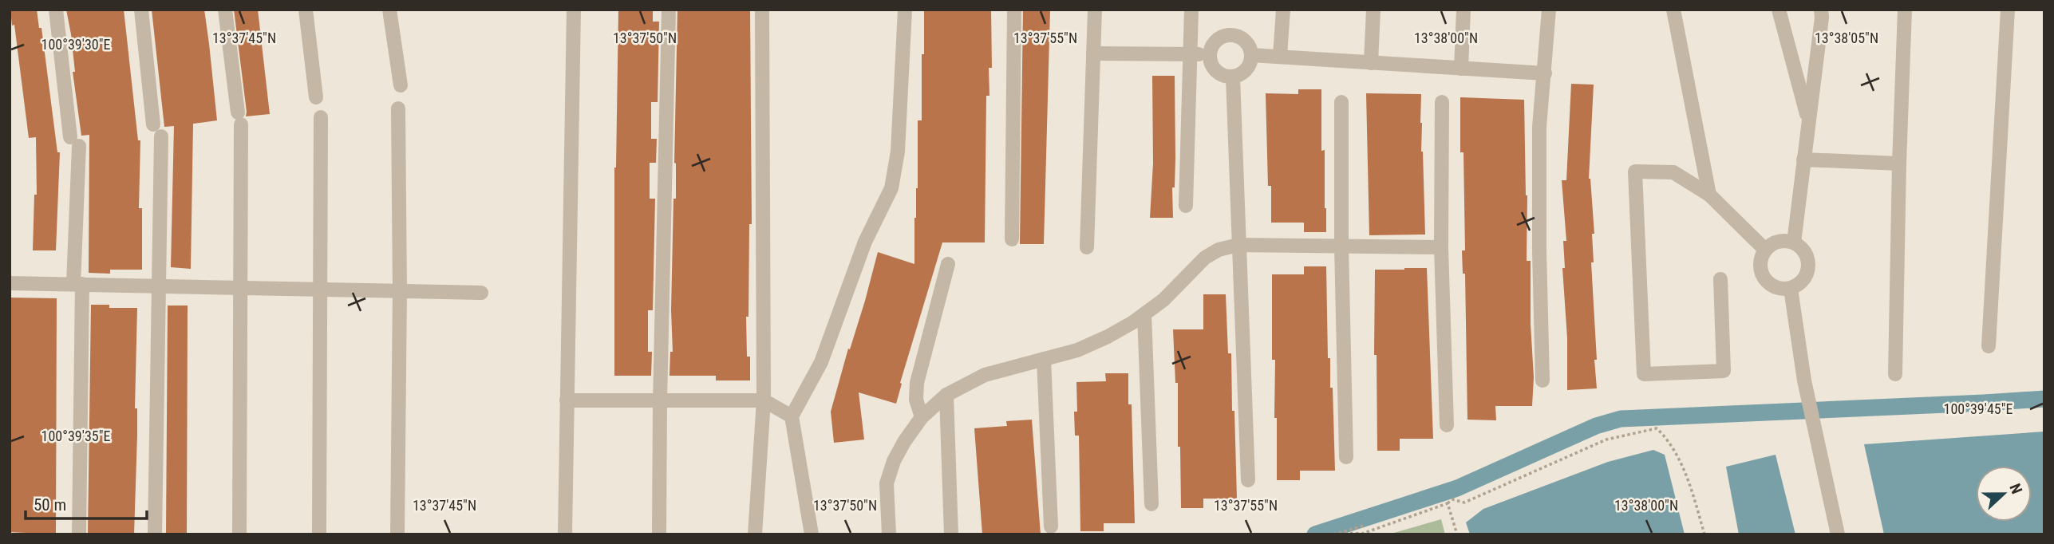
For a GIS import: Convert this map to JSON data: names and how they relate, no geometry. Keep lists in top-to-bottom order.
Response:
{
  "scale_bar": "50 m",
  "north": "right",
  "coordinates": [
    "13°38'05\"N",
    "13°37'45\"N",
    "13°37'50\"N",
    "13°37'55\"N",
    "13°38'00\"N",
    "100°39'30\"E",
    "100°39'45\"E",
    "100°39'35\"E"
  ]
}
